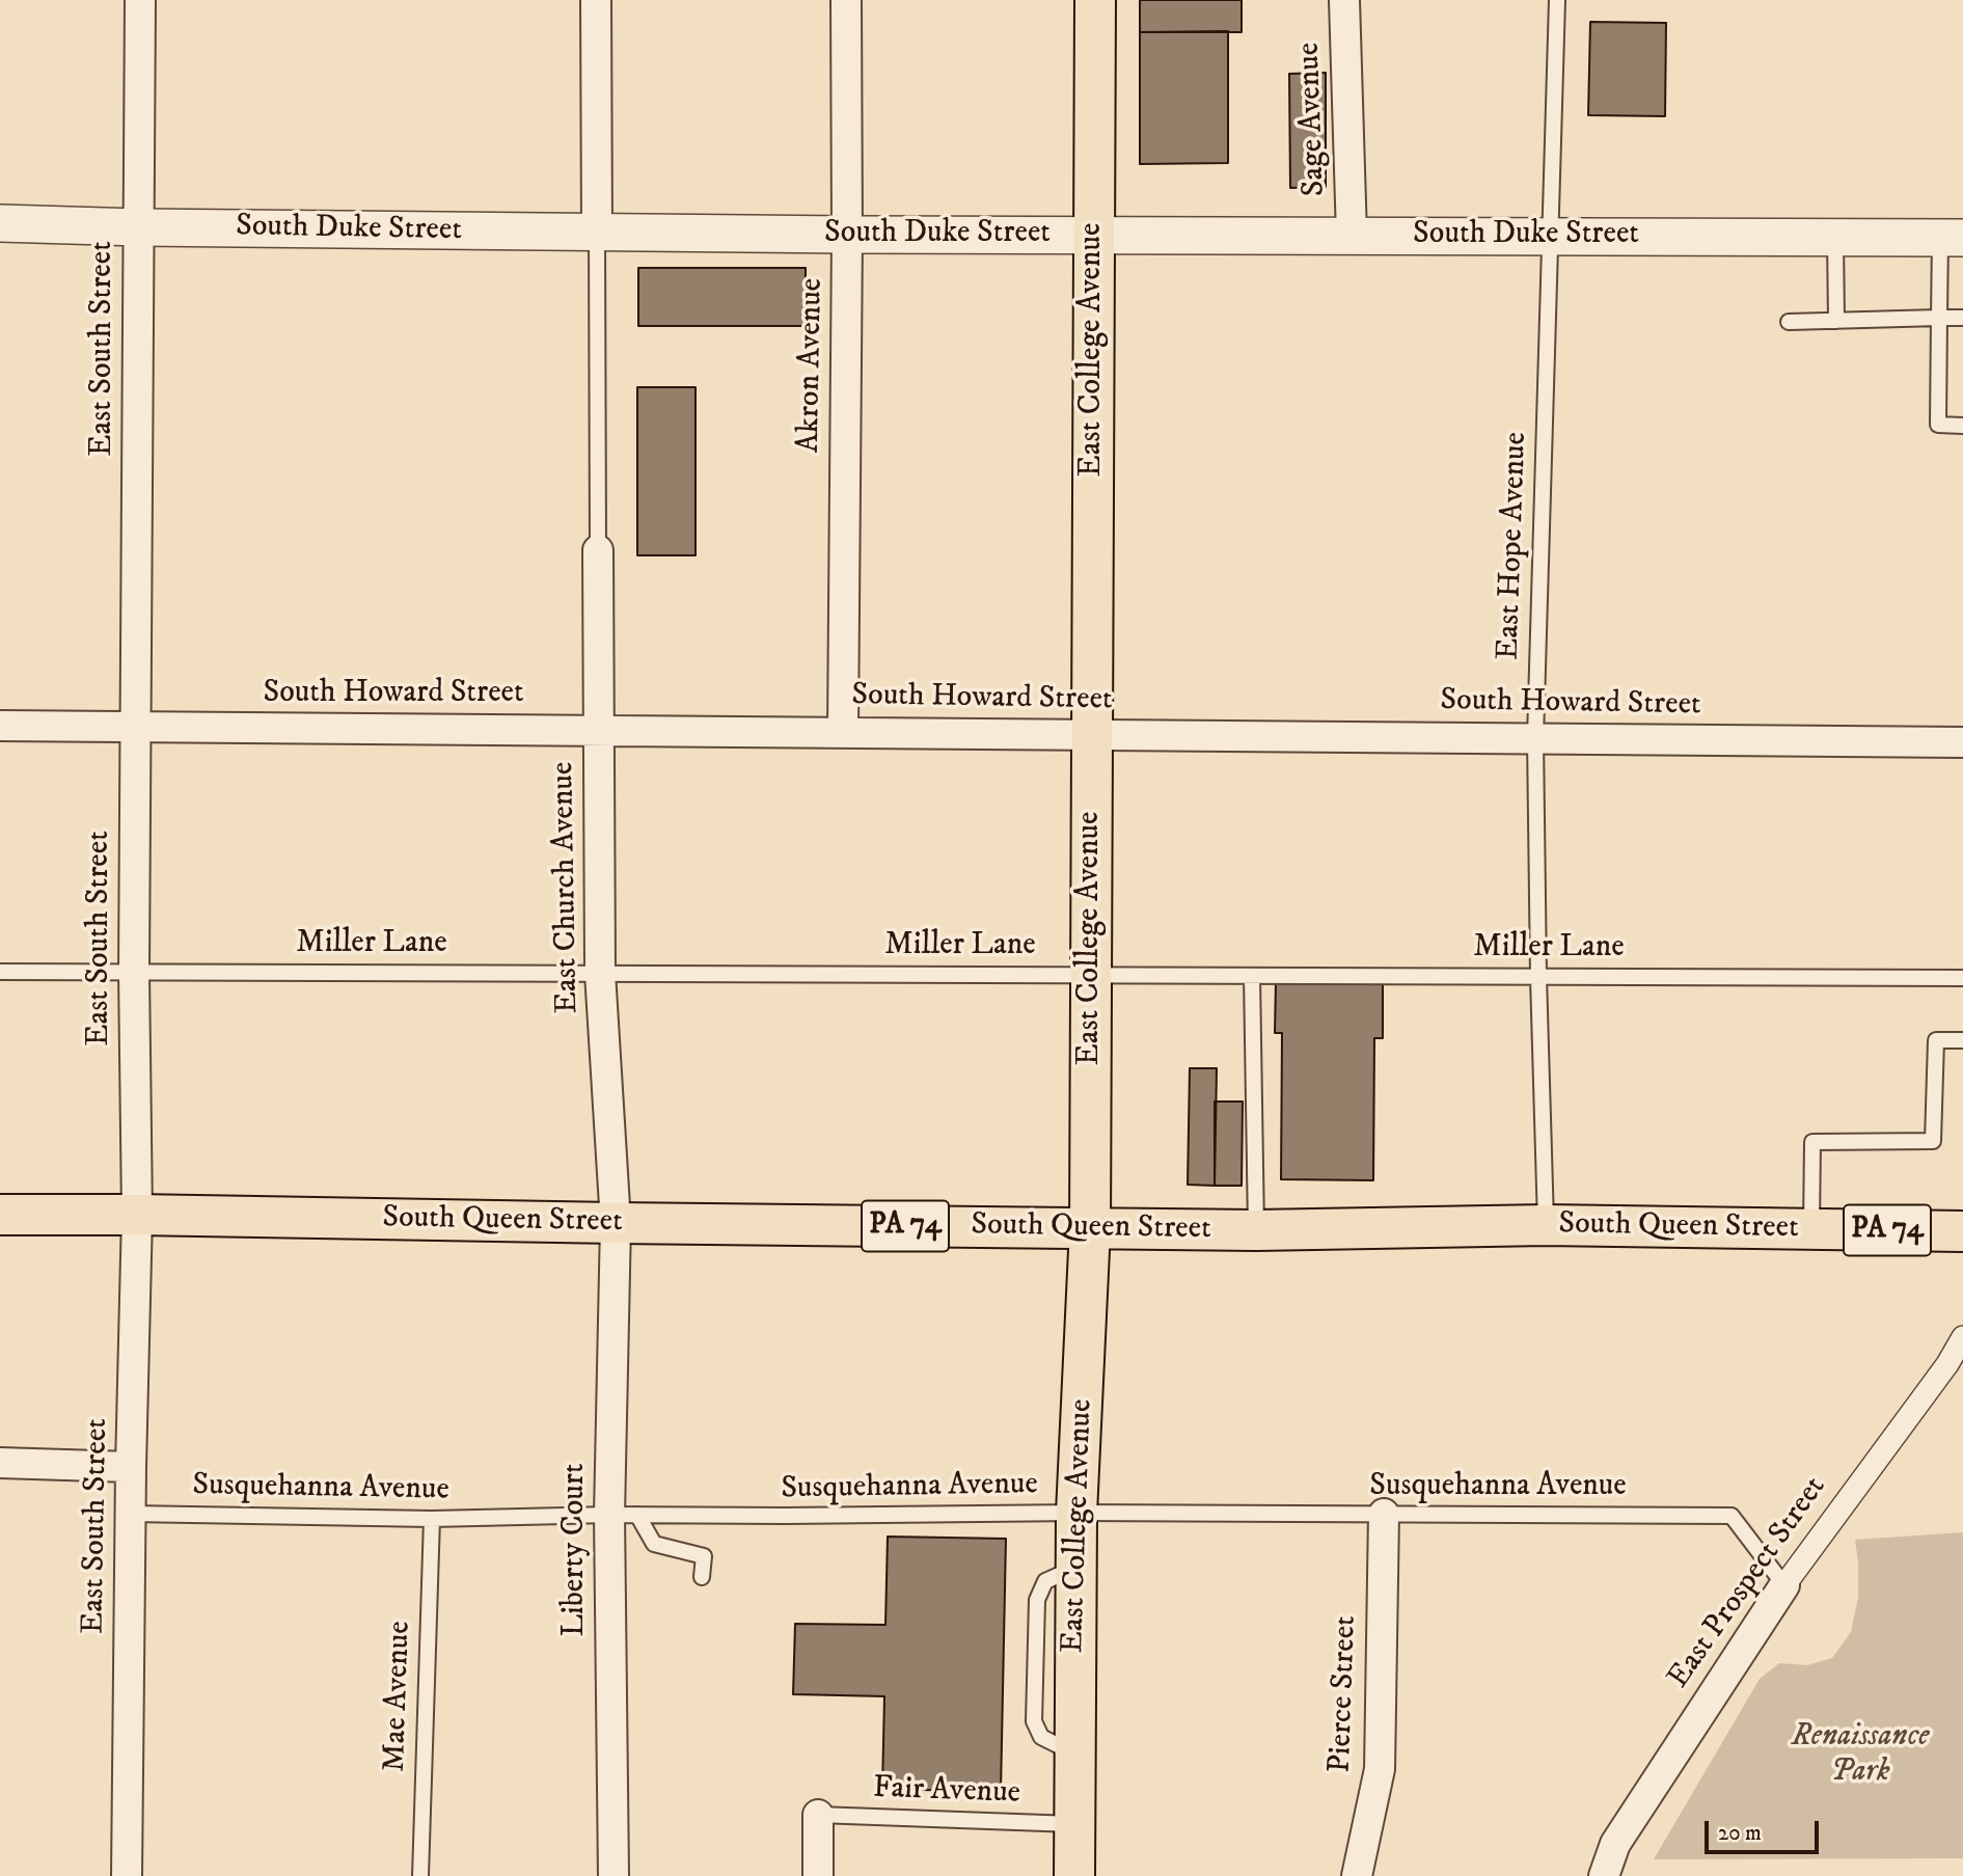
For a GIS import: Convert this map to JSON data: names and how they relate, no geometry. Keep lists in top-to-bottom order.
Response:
{
  "streets": {
    "main road": ["East College Avenue", "South Queen Street", "PA 74"],
    "street": [
      "Sage Avenue",
      "South Duke Street",
      "East South Street",
      "Akron Avenue",
      "South Howard Street",
      "East Church Avenue",
      "Liberty Court",
      "East Prospect Street",
      "Pierce Street"
    ],
    "lane": [
      "East Hope Avenue",
      "Miller Lane",
      "Susquehanna Avenue",
      "Mae Avenue",
      "Fair Avenue"
    ]
  },
  "crossings": [
    ["Sage Avenue", "South Duke Street"],
    ["South Duke Street", "East South Street"],
    ["South Duke Street", "East College Avenue"],
    ["South Duke Street", "Akron Avenue"],
    ["South Duke Street", "East Hope Avenue"],
    ["East South Street", "South Howard Street"],
    ["East South Street", "Miller Lane"],
    ["East South Street", "South Queen Street"],
    ["East South Street", "Susquehanna Avenue"],
    ["East College Avenue", "South Howard Street"],
    ["East College Avenue", "Miller Lane"],
    ["East College Avenue", "South Queen Street"],
    ["East College Avenue", "Susquehanna Avenue"],
    ["East College Avenue", "Fair Avenue"],
    ["Akron Avenue", "South Howard Street"],
    ["East Hope Avenue", "South Howard Street"],
    ["East Hope Avenue", "Miller Lane"],
    ["East Hope Avenue", "South Queen Street"],
    ["South Howard Street", "East Church Avenue"],
    ["East Church Avenue", "Miller Lane"],
    ["East Church Avenue", "South Queen Street"],
    ["East Church Avenue", "Liberty Court"],
    ["South Queen Street", "Liberty Court"],
    ["Susquehanna Avenue", "Liberty Court"],
    ["Susquehanna Avenue", "East Prospect Street"],
    ["Susquehanna Avenue", "Pierce Street"],
    ["Susquehanna Avenue", "Mae Avenue"]
  ],
  "parks": ["Renaissance Park"],
  "scale_bar": "20 m"
}
